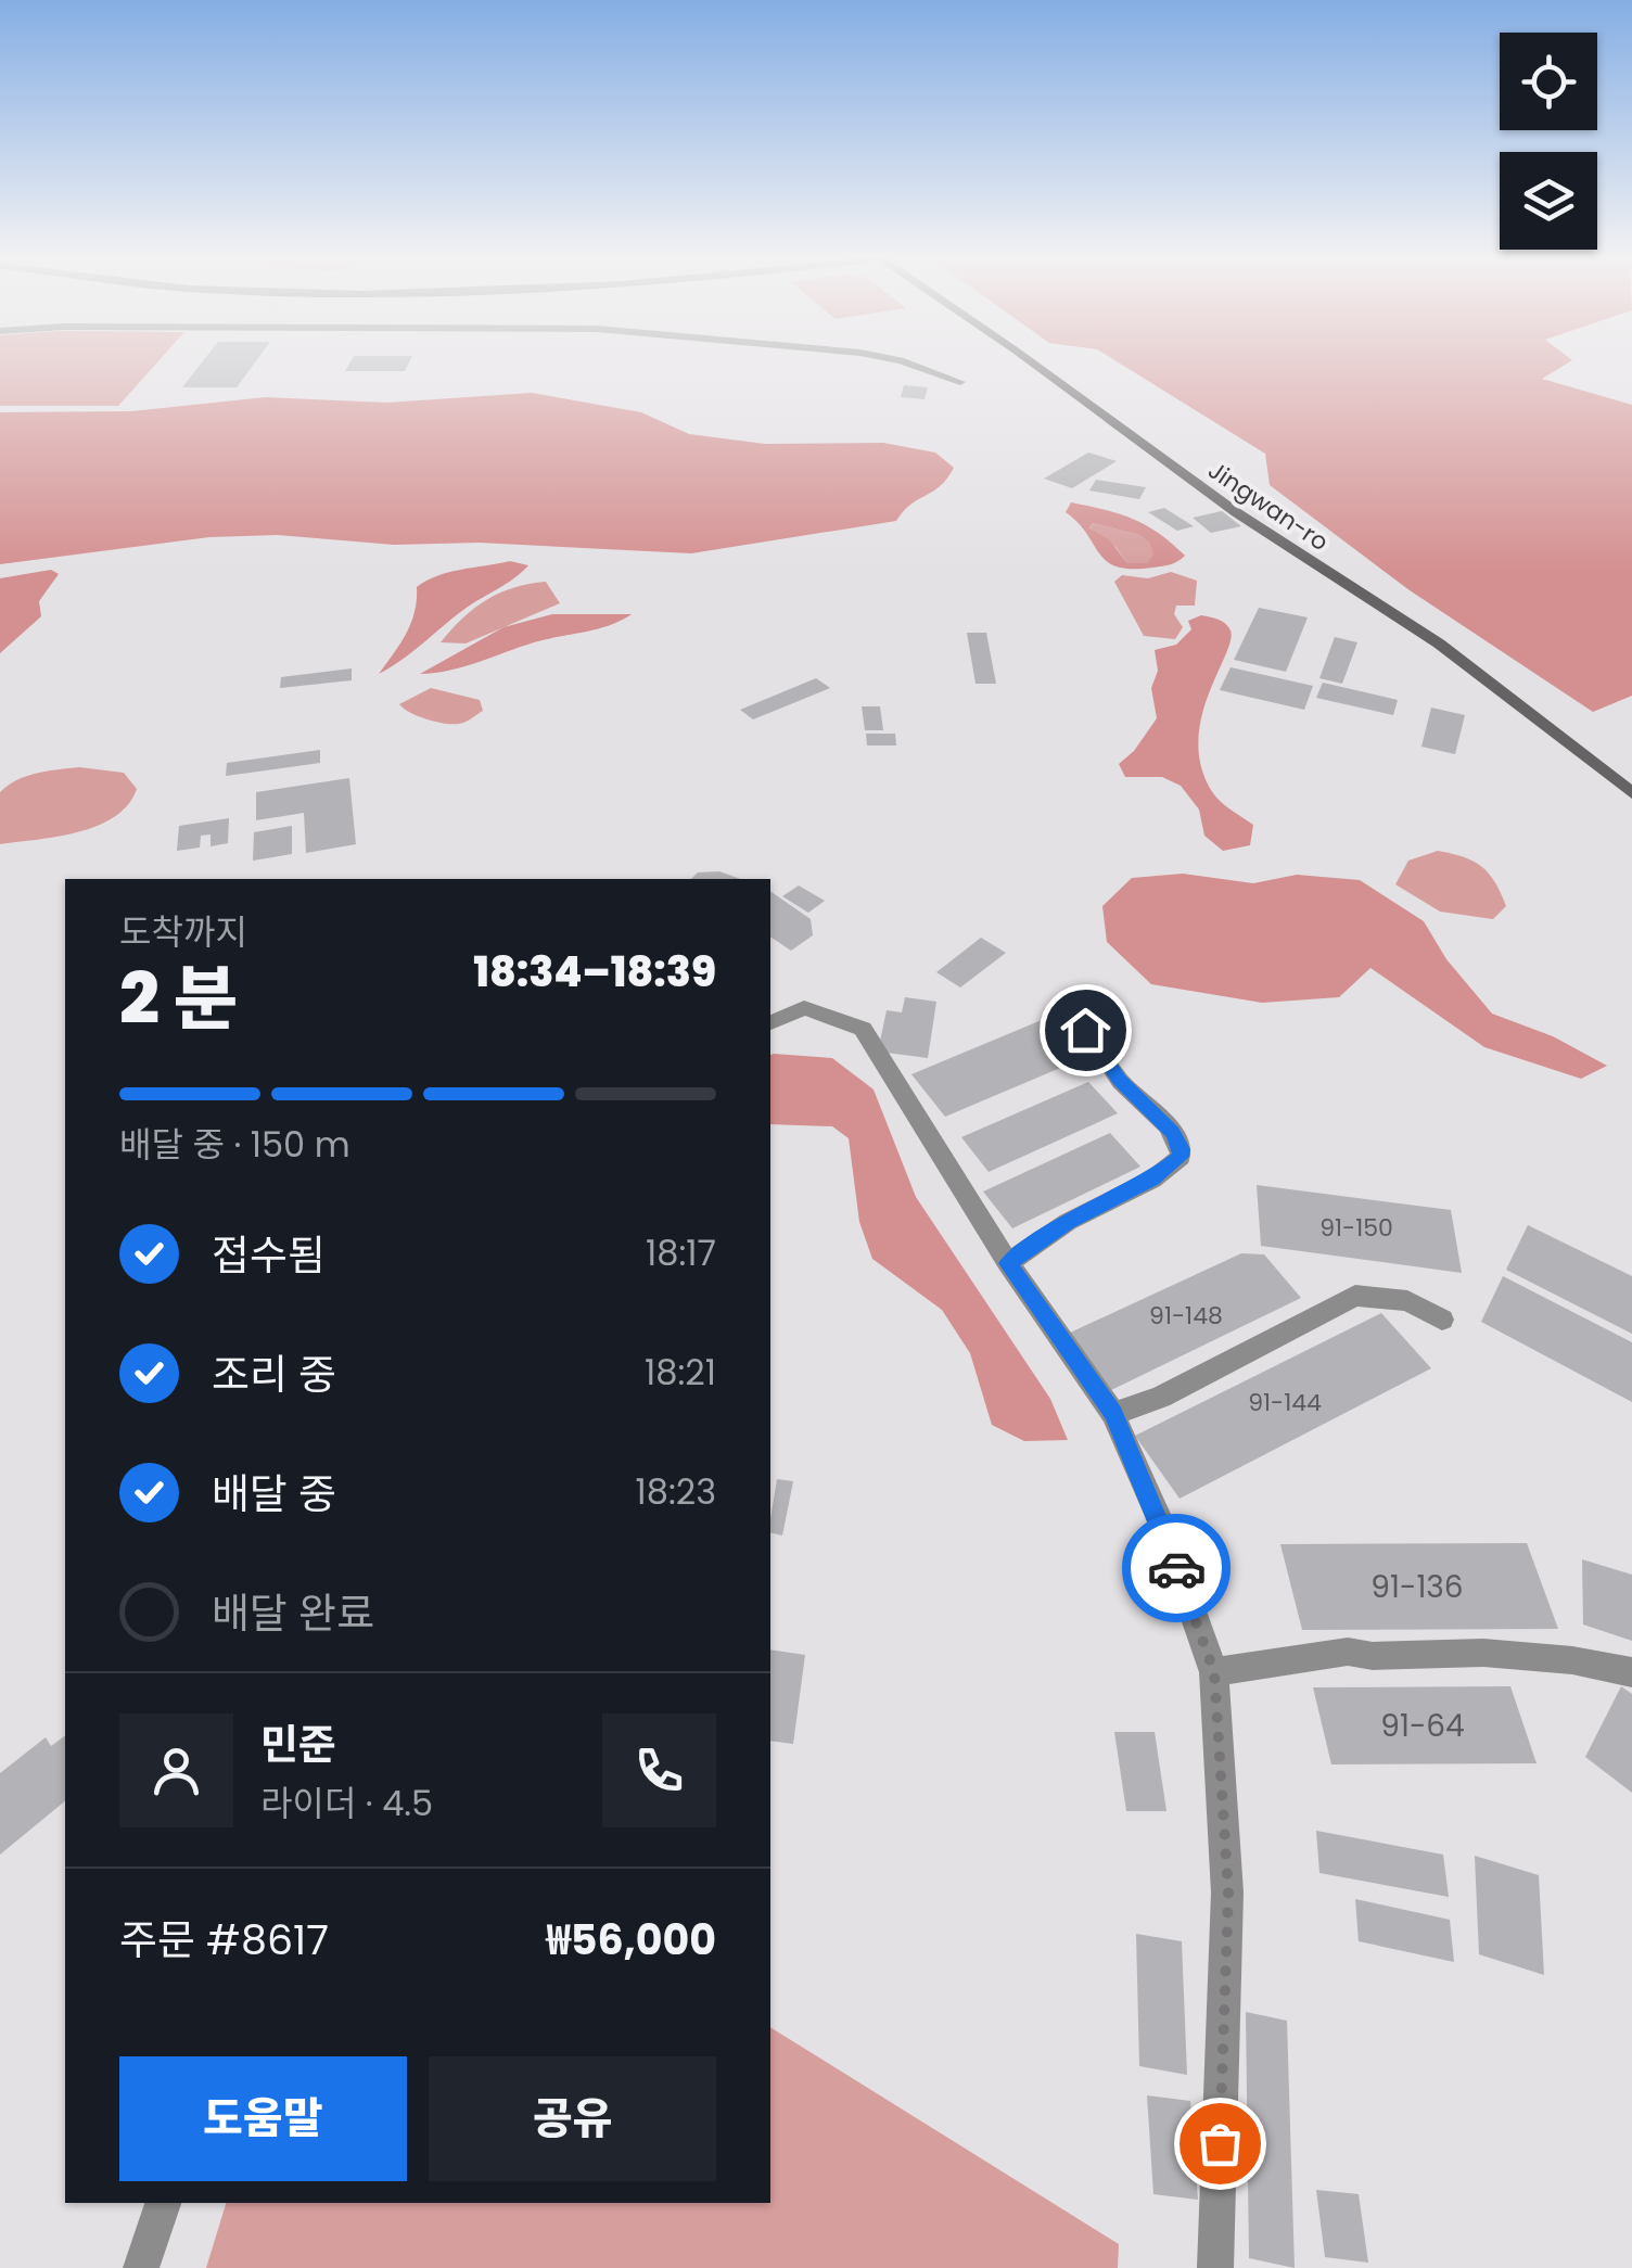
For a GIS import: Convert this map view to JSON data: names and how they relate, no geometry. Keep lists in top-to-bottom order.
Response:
{
  "streets": {
    "main road": ["Jingwan-ro"]
  },
  "house_numbers": [
    "91-150",
    "91-148",
    "91-144",
    "91-136",
    "91-64"
  ],
  "page": {
    "heading": ["2 분", "도착까지", "18:34–18:39"],
    "panel": [
      "민준",
      "라이더 · 4.5",
      "주문 #8617",
      "₩56,000"
    ],
    "bar": "배달 중 · 150 m",
    "list": [
      ["접수됨", "18:17"],
      ["조리 중", "18:21"],
      ["배달 중", "18:23"],
      "배달 완료"
    ],
    "buttons": ["도움말", "공유"]
  }
}
